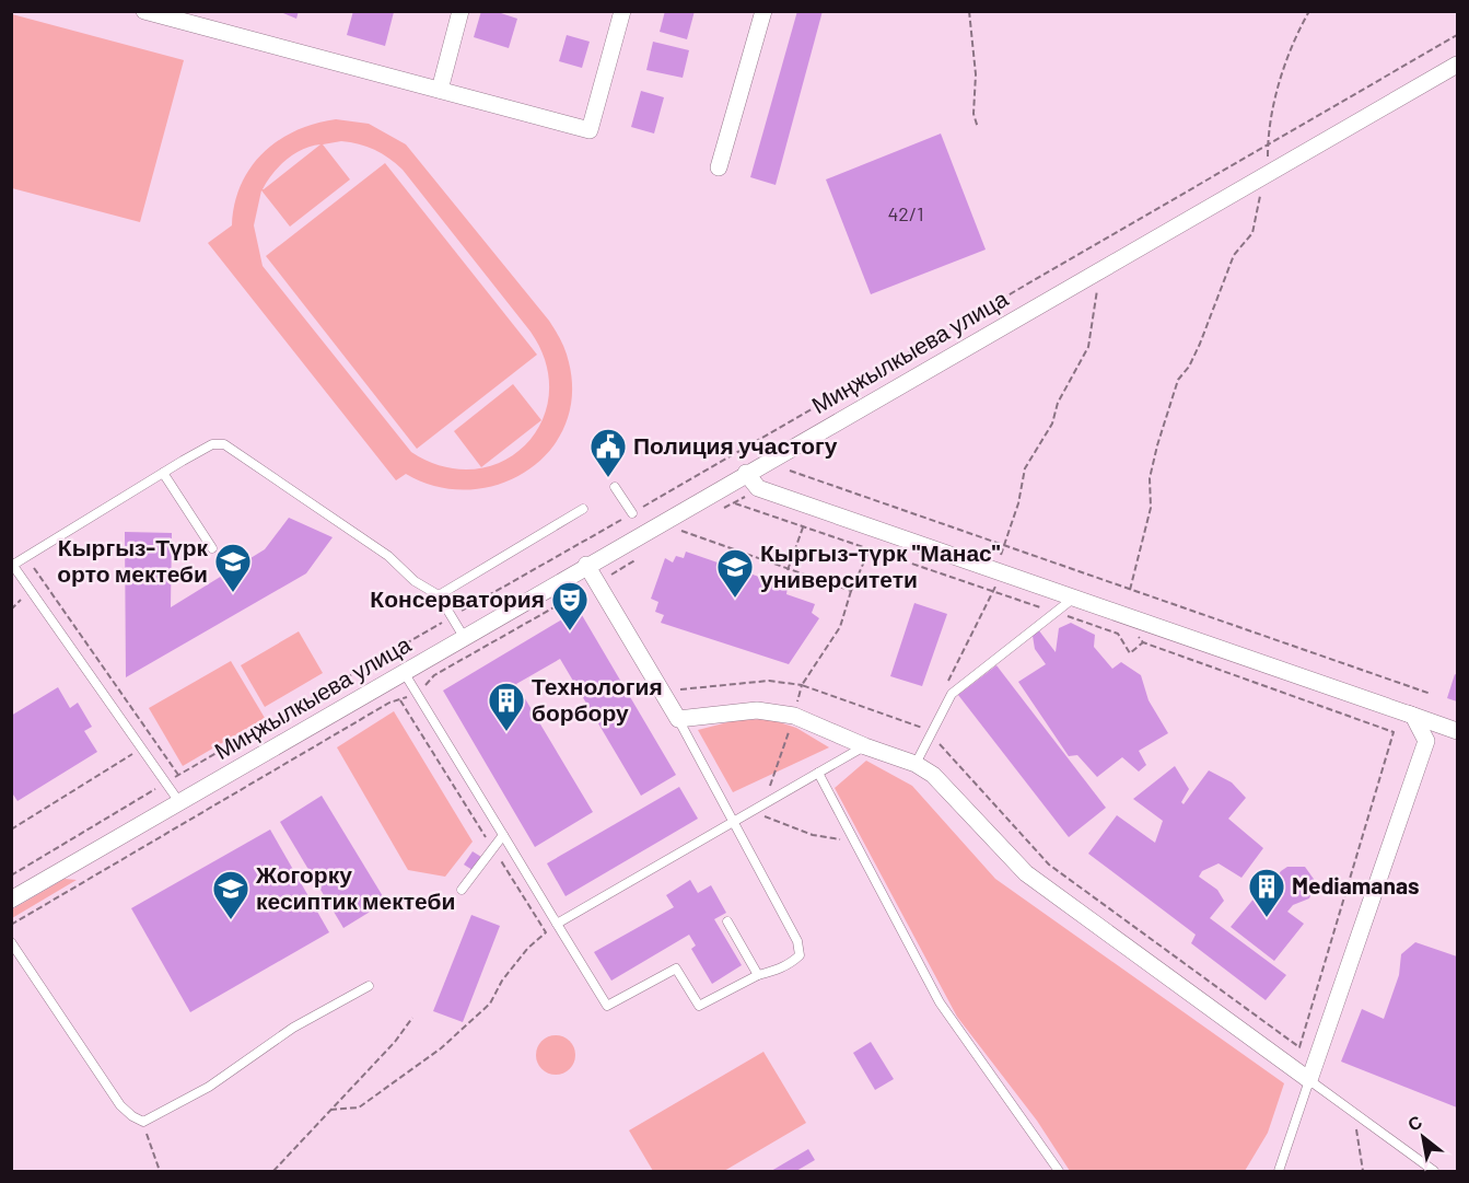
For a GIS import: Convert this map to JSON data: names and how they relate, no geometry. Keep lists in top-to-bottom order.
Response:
{
  "streets": {
    "street": ["Миңжылкыева улица"]
  },
  "places": {
    "public building": ["Полиция участогу"],
    "school or university": ["Кыргыз-Түрк орто мектеби", "Кыргыз-түрк \"Манас\" университети", "Жогорку кесиптик мектеби"],
    "theatre": ["Консерватория"],
    "building": ["Технология борбору", "Mediamanas"]
  },
  "house_numbers": ["42/1"],
  "north": "top left"
}
